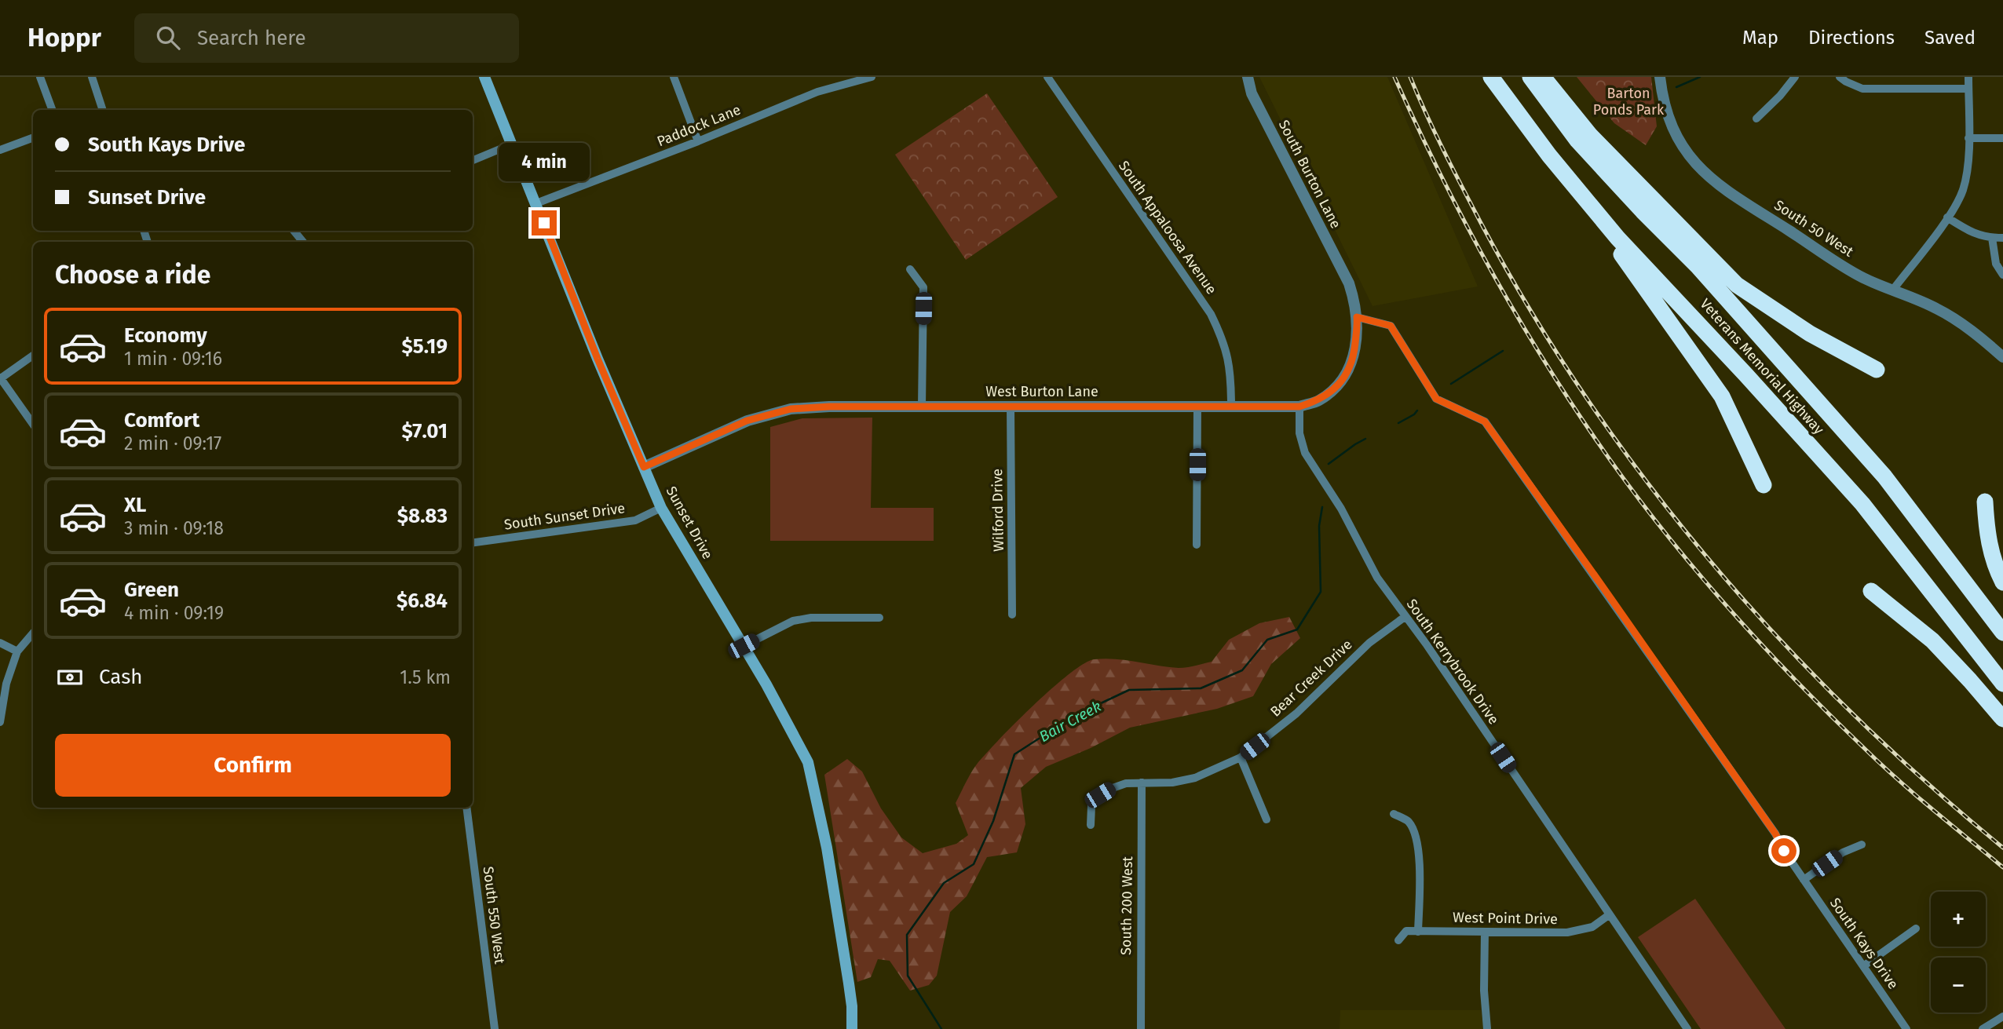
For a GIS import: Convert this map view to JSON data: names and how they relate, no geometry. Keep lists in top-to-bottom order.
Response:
{
  "streets": {
    "highway": ["Veterans Memorial Highway"],
    "main road": ["Sunset Drive"],
    "street": [
      "Paddock Lane",
      "South Burton Lane",
      "South Appaloosa Avenue",
      "South 50 West",
      "West Burton Lane",
      "Wilford Drive",
      "South Sunset Drive",
      "South Kerrybrook Drive",
      "Bear Creek Drive",
      "South 200 West",
      "South 550 West",
      "West Point Drive",
      "South Kays Drive"
    ]
  },
  "crossings": [
    ["Paddock Lane", "Sunset Drive"],
    ["South Burton Lane", "West Burton Lane"],
    ["South Appaloosa Avenue", "West Burton Lane"],
    ["West Burton Lane", "Wilford Drive"],
    ["West Burton Lane", "Sunset Drive"],
    ["West Burton Lane", "South Kerrybrook Drive"],
    ["West Burton Lane", "South Kays Drive"],
    ["South Sunset Drive", "Sunset Drive"],
    ["South Kerrybrook Drive", "Bear Creek Drive"],
    ["South Kerrybrook Drive", "West Point Drive"],
    ["Bear Creek Drive", "South 200 West"]
  ],
  "water": ["Bair Creek"],
  "parks": ["Barton Ponds Park"],
  "page": {
    "header": "Hoppr",
    "search": "Search here",
    "nav": ["Map", "Directions", "Saved"],
    "banner": ["South Kays Drive", "Sunset Drive"],
    "bubble": "4 min",
    "heading": "Choose a ride",
    "list": [
      {
        "name": "Economy",
        "note": "1 min · 09:16",
        "value": "$5.19"
      },
      {
        "name": "Comfort",
        "note": "2 min · 09:17",
        "value": "$7.01"
      },
      {
        "name": "XL",
        "note": "3 min · 09:18",
        "value": "$8.83"
      },
      {
        "name": "Green",
        "note": "4 min · 09:19",
        "value": "$6.84"
      }
    ],
    "pay": ["Cash", "1.5 km"],
    "buttons": "Confirm",
    "map_buttons": ["+", "−"]
  }
}
